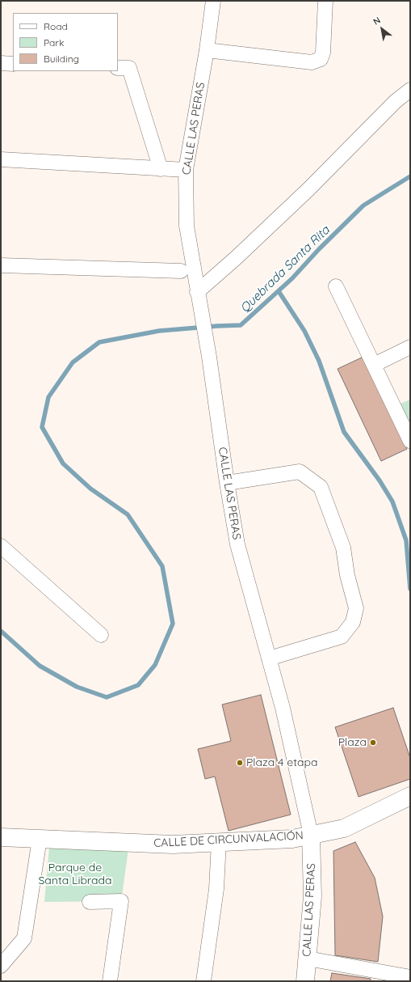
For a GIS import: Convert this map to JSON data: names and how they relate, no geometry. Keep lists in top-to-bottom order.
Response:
{
  "streets": {
    "street": ["CALLE LAS PERAS", "CALLE DE CIRCUNVALACIÓN"]
  },
  "crossings": [
    ["CALLE LAS PERAS", "CALLE DE CIRCUNVALACIÓN"]
  ],
  "water": ["Quebrada Santa Rita"],
  "parks": ["Parque de Santa Librada"],
  "places": ["Plaza", "Plaza 4 etapa"],
  "legend": ["Road", "Park", "Building"],
  "north": "top left"
}
